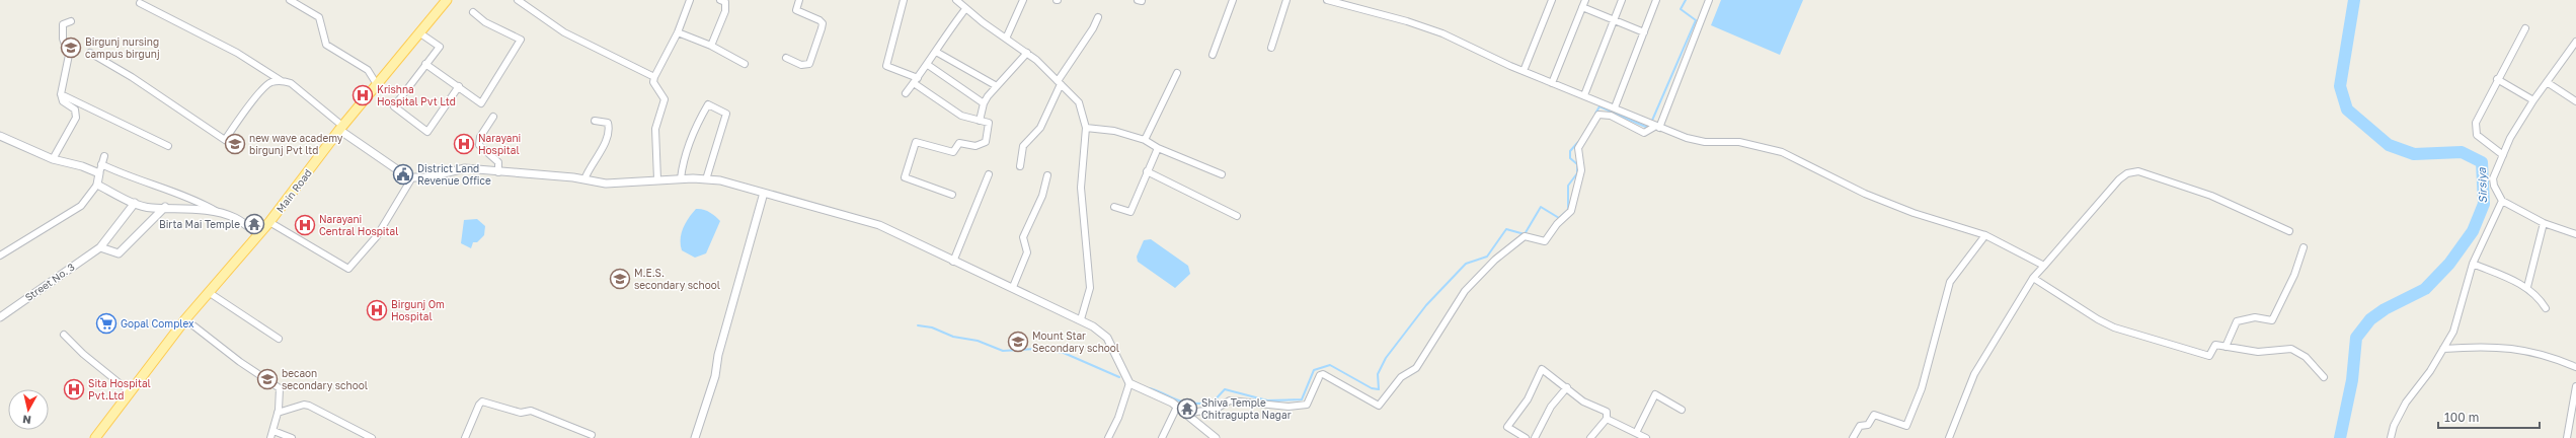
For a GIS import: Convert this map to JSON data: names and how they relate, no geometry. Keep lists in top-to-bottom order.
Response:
{
  "streets": {
    "main road": ["Main Road"],
    "street": ["Street No. 3"]
  },
  "water": ["Sirsiya"],
  "places": {
    "school or university": [
      "Birgunj nursing campus birgunj",
      "new wave academy birgunj Pvt ltd",
      "M.E.S. secondary school",
      "Mount Star Secondary school",
      "becaon secondary school"
    ],
    "hospital": [
      "Krishna Hospital Pvt Ltd",
      "Narayani Hospital",
      "Narayani Central Hospital",
      "Birgunj Om Hospital",
      "Sita Hospital Pvt.Ltd"
    ],
    "public building": ["District Land Revenue Office"],
    "temple": ["Birta Mai Temple", "Shiva Temple Chitragupta Nagar"],
    "supermarket": ["Gopal Complex"]
  },
  "scale_bar": "100 m",
  "north": "bottom"
}
